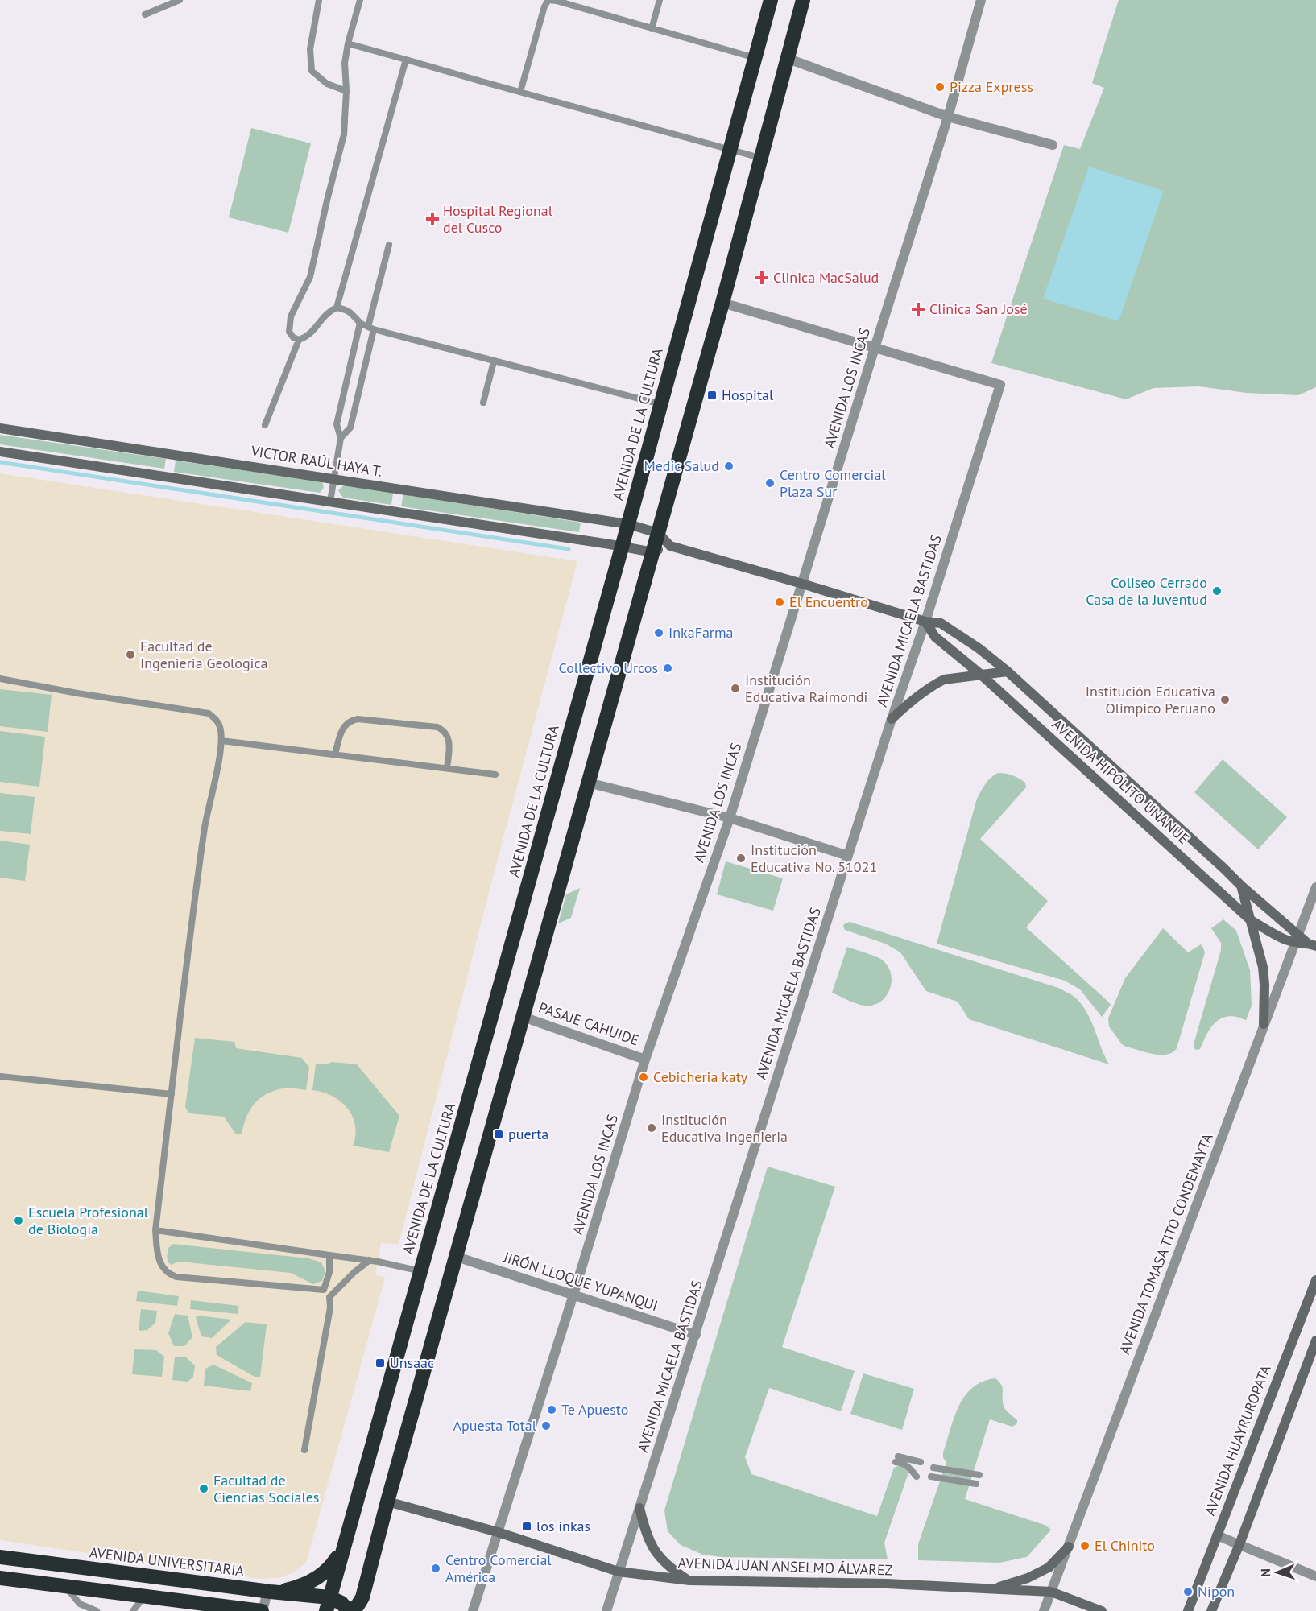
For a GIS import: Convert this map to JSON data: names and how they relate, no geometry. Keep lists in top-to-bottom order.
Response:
{
  "streets": {
    "highway": ["AVENIDA DE LA CULTURA", "AVENIDA UNIVERSITARIA"],
    "street": [
      "AVENIDA LOS INCAS",
      "VICTOR RAÚL HAYA T.",
      "AVENIDA MICAELA BASTIDAS",
      "AVENIDA HIPÓLITO UNANUE",
      "PASAJE CAHUIDE",
      "AVENIDA TOMASA TITO CONDEMAYTA",
      "JIRÓN LLOQUE YUPANQUI",
      "AVENIDA HUAYRUROPATA",
      "AVENIDA JUAN ANSELMO ÁLVAREZ"
    ]
  },
  "crossings": [
    ["AVENIDA LOS INCAS", "AVENIDA MICAELA BASTIDAS"],
    ["AVENIDA LOS INCAS", "AVENIDA HIPÓLITO UNANUE"],
    ["AVENIDA LOS INCAS", "PASAJE CAHUIDE"],
    ["AVENIDA LOS INCAS", "JIRÓN LLOQUE YUPANQUI"],
    ["AVENIDA LOS INCAS", "AVENIDA JUAN ANSELMO ÁLVAREZ"],
    ["AVENIDA DE LA CULTURA", "VICTOR RAÚL HAYA T."],
    ["AVENIDA DE LA CULTURA", "AVENIDA UNIVERSITARIA"],
    ["AVENIDA MICAELA BASTIDAS", "AVENIDA HIPÓLITO UNANUE"],
    ["AVENIDA MICAELA BASTIDAS", "JIRÓN LLOQUE YUPANQUI"],
    ["AVENIDA MICAELA BASTIDAS", "AVENIDA JUAN ANSELMO ÁLVAREZ"],
    ["AVENIDA HIPÓLITO UNANUE", "AVENIDA TOMASA TITO CONDEMAYTA"],
    ["AVENIDA TOMASA TITO CONDEMAYTA", "AVENIDA JUAN ANSELMO ÁLVAREZ"]
  ],
  "places": {
    "other": [
      "Pizza Express",
      "Medic Salud",
      "Centro Comercial Plaza Sur",
      "Coliseo Cerrado Casa de la Juventud",
      "El Encuentro",
      "InkaFarma",
      "Facultad de Ingenieria Geologica",
      "Collectivo Urcos",
      "Institución Educativa Raimondi",
      "Institución Educativa Olimpico Peruano",
      "Institución Educativa No. 51021",
      "Cebicheria katy",
      "Institución Educativa Ingenieria",
      "Escuela Profesional de Biología",
      "Te Apuesto",
      "Apuesta Total",
      "Facultad de Ciencias Sociales",
      "El Chinito",
      "Centro Comercial América",
      "Nipon"
    ],
    "health": ["Hospital Regional del Cusco", "Clinica MacSalud", "Clinica San José"],
    "transit": [
      "Hospital",
      "puerta",
      "Unsaac",
      "los inkas"
    ]
  },
  "north": "left"
}
